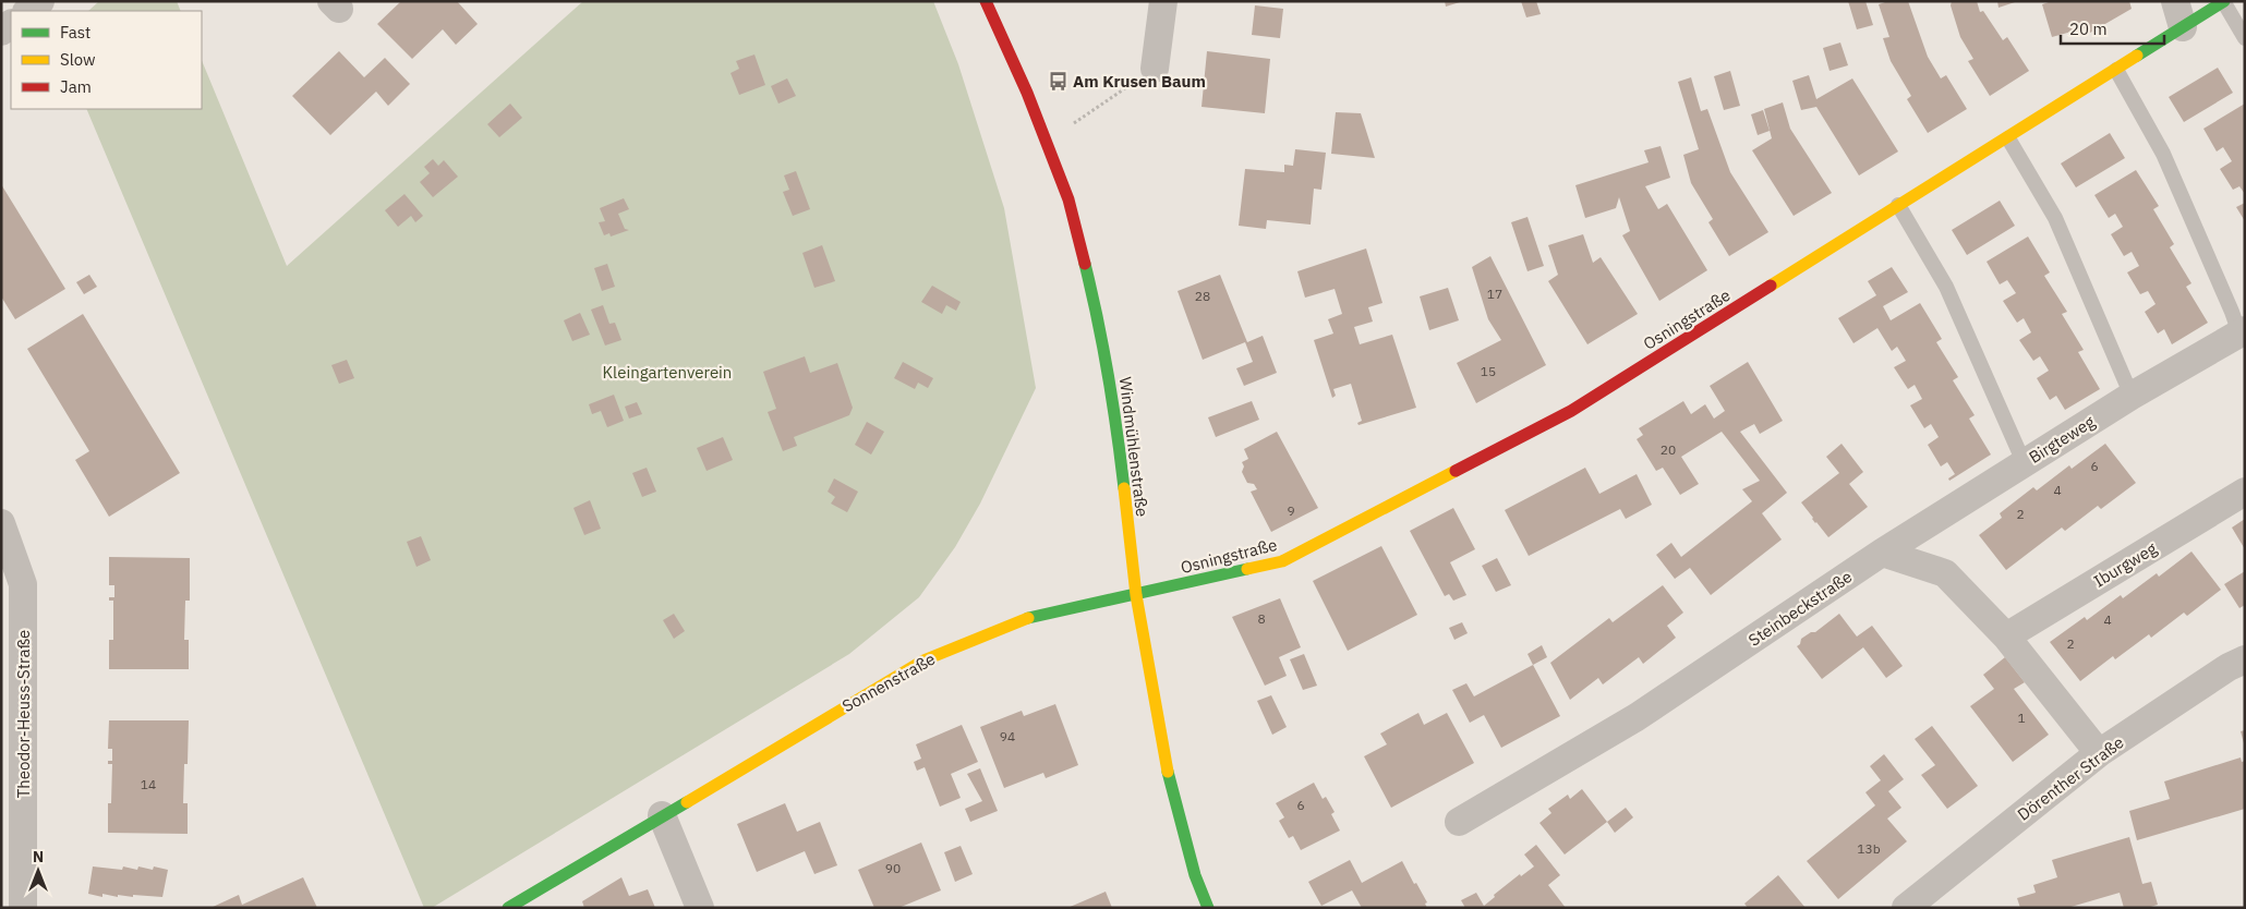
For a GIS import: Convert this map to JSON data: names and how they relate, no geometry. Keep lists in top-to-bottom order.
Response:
{
  "streets": {
    "street": [
      "Osningstraße",
      "Birgteweg",
      "Windmühlenstraße",
      "Iburgweg",
      "Steinbeckstraße",
      "Sonnenstraße",
      "Theodor-Heuss-Straße",
      "Dörenther Straße"
    ]
  },
  "crossings": [
    ["Osningstraße", "Windmühlenstraße"],
    ["Osningstraße", "Sonnenstraße"],
    ["Birgteweg", "Steinbeckstraße"],
    ["Windmühlenstraße", "Sonnenstraße"]
  ],
  "parks": ["Kleingartenverein"],
  "places": {
    "bus stop": ["Am Krusen Baum"]
  },
  "house_numbers": [
    "17",
    "28",
    "15",
    "20",
    "6",
    "4",
    "9",
    "2",
    "8",
    "4",
    "2",
    "1",
    "94",
    "14",
    "6",
    "13b",
    "90"
  ],
  "legend": ["Fast", "Slow", "Jam"],
  "scale_bar": "20 m",
  "north": "top"
}
